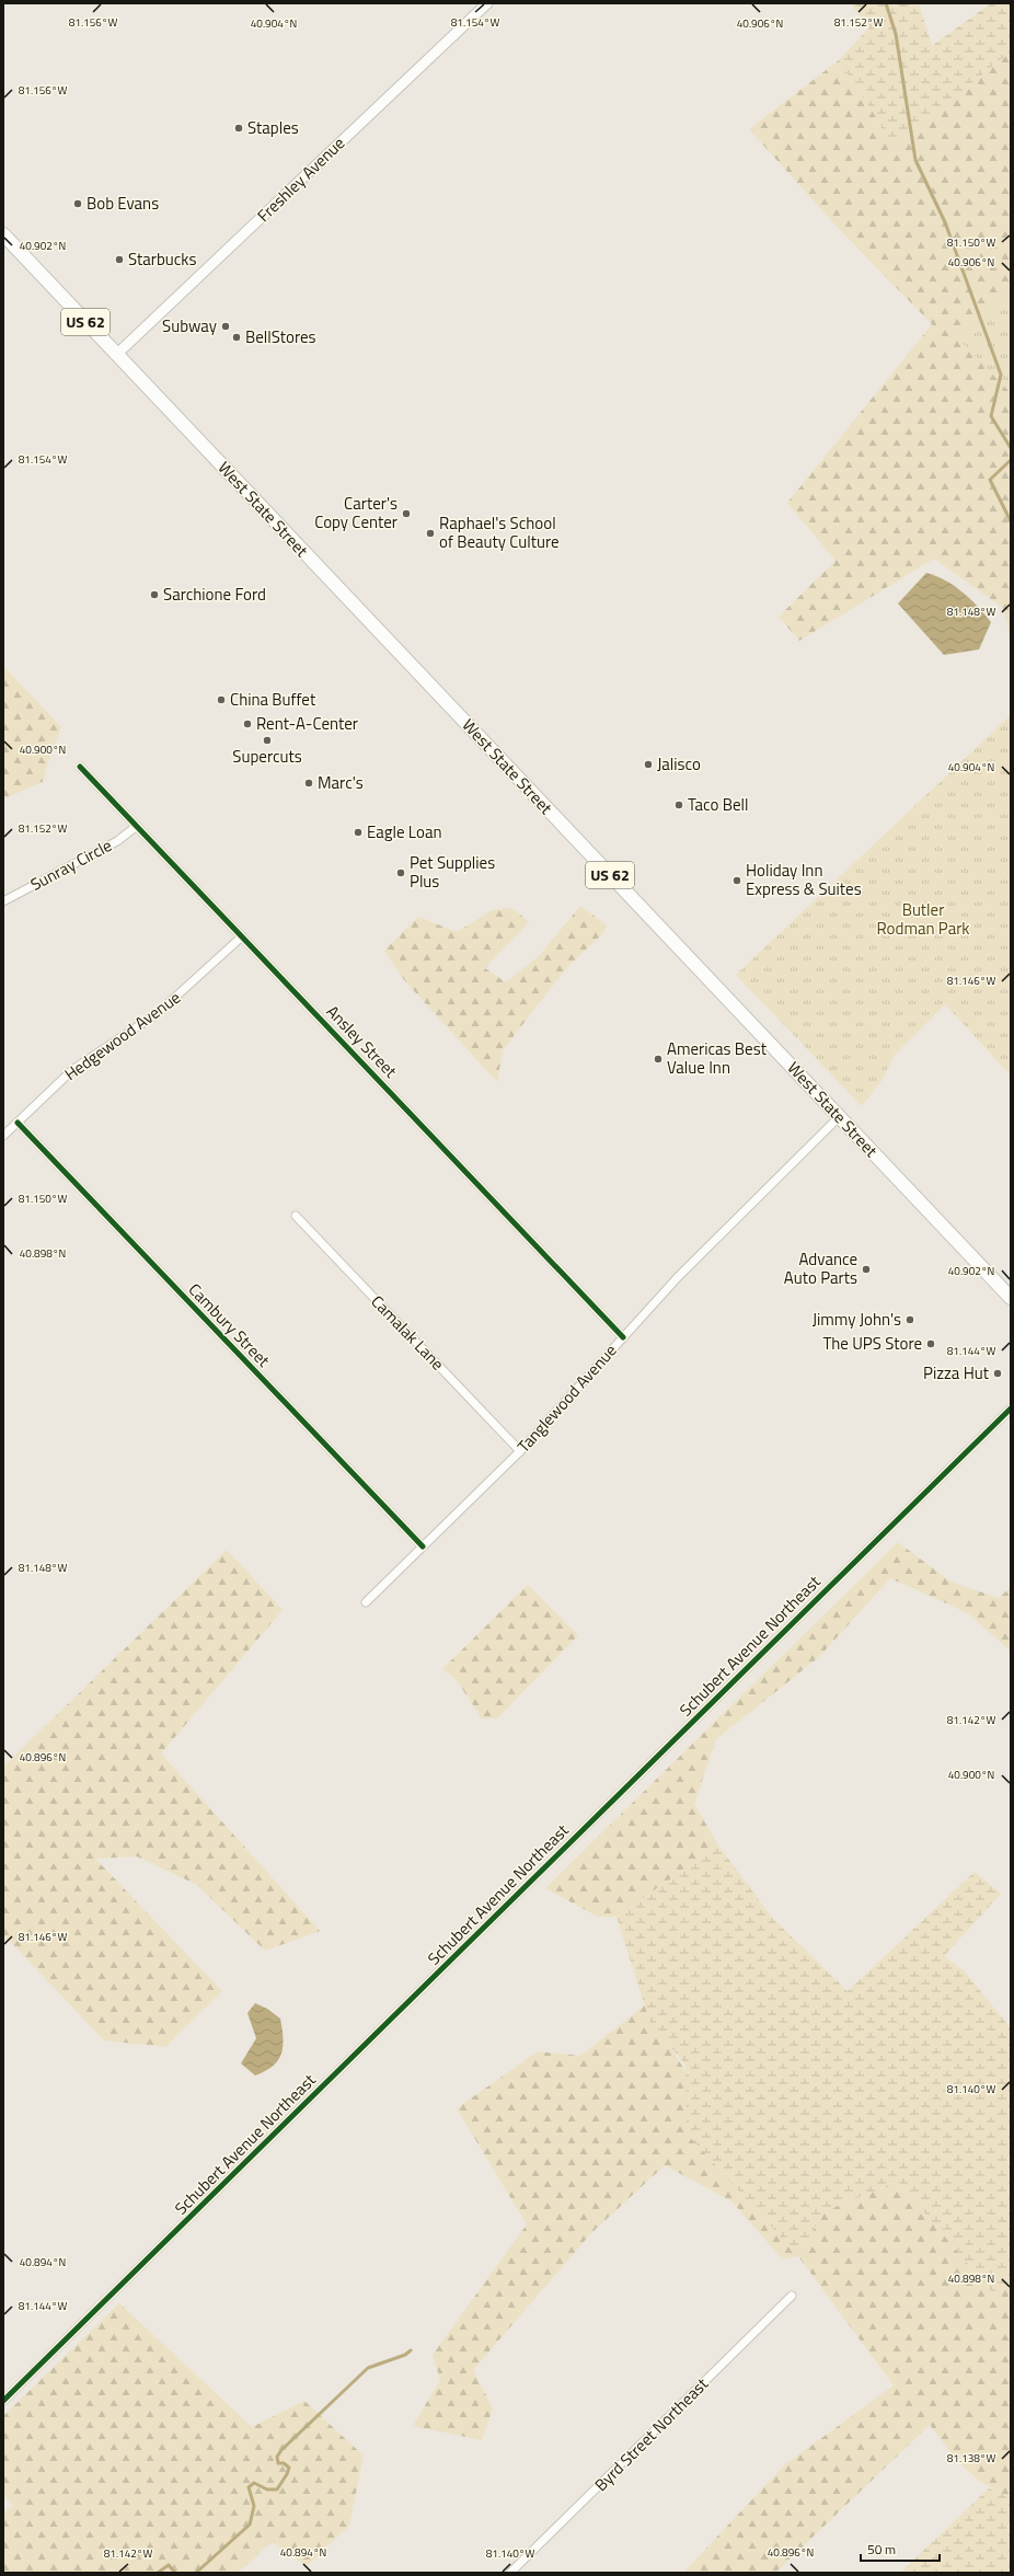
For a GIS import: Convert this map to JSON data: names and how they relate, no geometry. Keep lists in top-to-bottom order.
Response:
{
  "streets": {
    "highway": ["US 62", "West State Street"],
    "street": [
      "Freshley Avenue",
      "Sunray Circle",
      "Hedgewood Avenue",
      "Ansley Street",
      "Cambury Street",
      "Camalak Lane",
      "Tanglewood Avenue",
      "Schubert Avenue Northeast",
      "Byrd Street Northeast"
    ]
  },
  "crossings": [
    ["Freshley Avenue", "West State Street"],
    ["West State Street", "Tanglewood Avenue"],
    ["Sunray Circle", "Ansley Street"],
    ["Hedgewood Avenue", "Ansley Street"],
    ["Hedgewood Avenue", "Cambury Street"],
    ["Ansley Street", "Tanglewood Avenue"],
    ["Cambury Street", "Tanglewood Avenue"],
    ["Camalak Lane", "Tanglewood Avenue"]
  ],
  "parks": ["Butler Rodman Park"],
  "places": [
    "Staples",
    "Bob Evans",
    "Starbucks",
    "Subway",
    "BellStores",
    "Carter's Copy Center",
    "Raphael's School of Beauty Culture",
    "Sarchione Ford",
    "China Buffet",
    "Rent-A-Center",
    "Supercuts",
    "Jalisco",
    "Marc's",
    "Taco Bell",
    "Eagle Loan",
    "Pet Supplies Plus",
    "Holiday Inn Express & Suites",
    "Americas Best Value Inn",
    "Advance Auto Parts",
    "Jimmy John's",
    "The UPS Store",
    "Pizza Hut"
  ],
  "scale_bar": "50 m",
  "coordinates": [
    "81.156°W",
    "81.154°W",
    "81.152°W",
    "40.904°N",
    "40.906°N",
    "81.150°W",
    "40.902°N",
    "81.148°W",
    "40.900°N",
    "81.146°W",
    "40.898°N",
    "81.144°W",
    "81.142°W",
    "40.896°N",
    "81.140°W",
    "40.894°N",
    "81.138°W"
  ]
}
